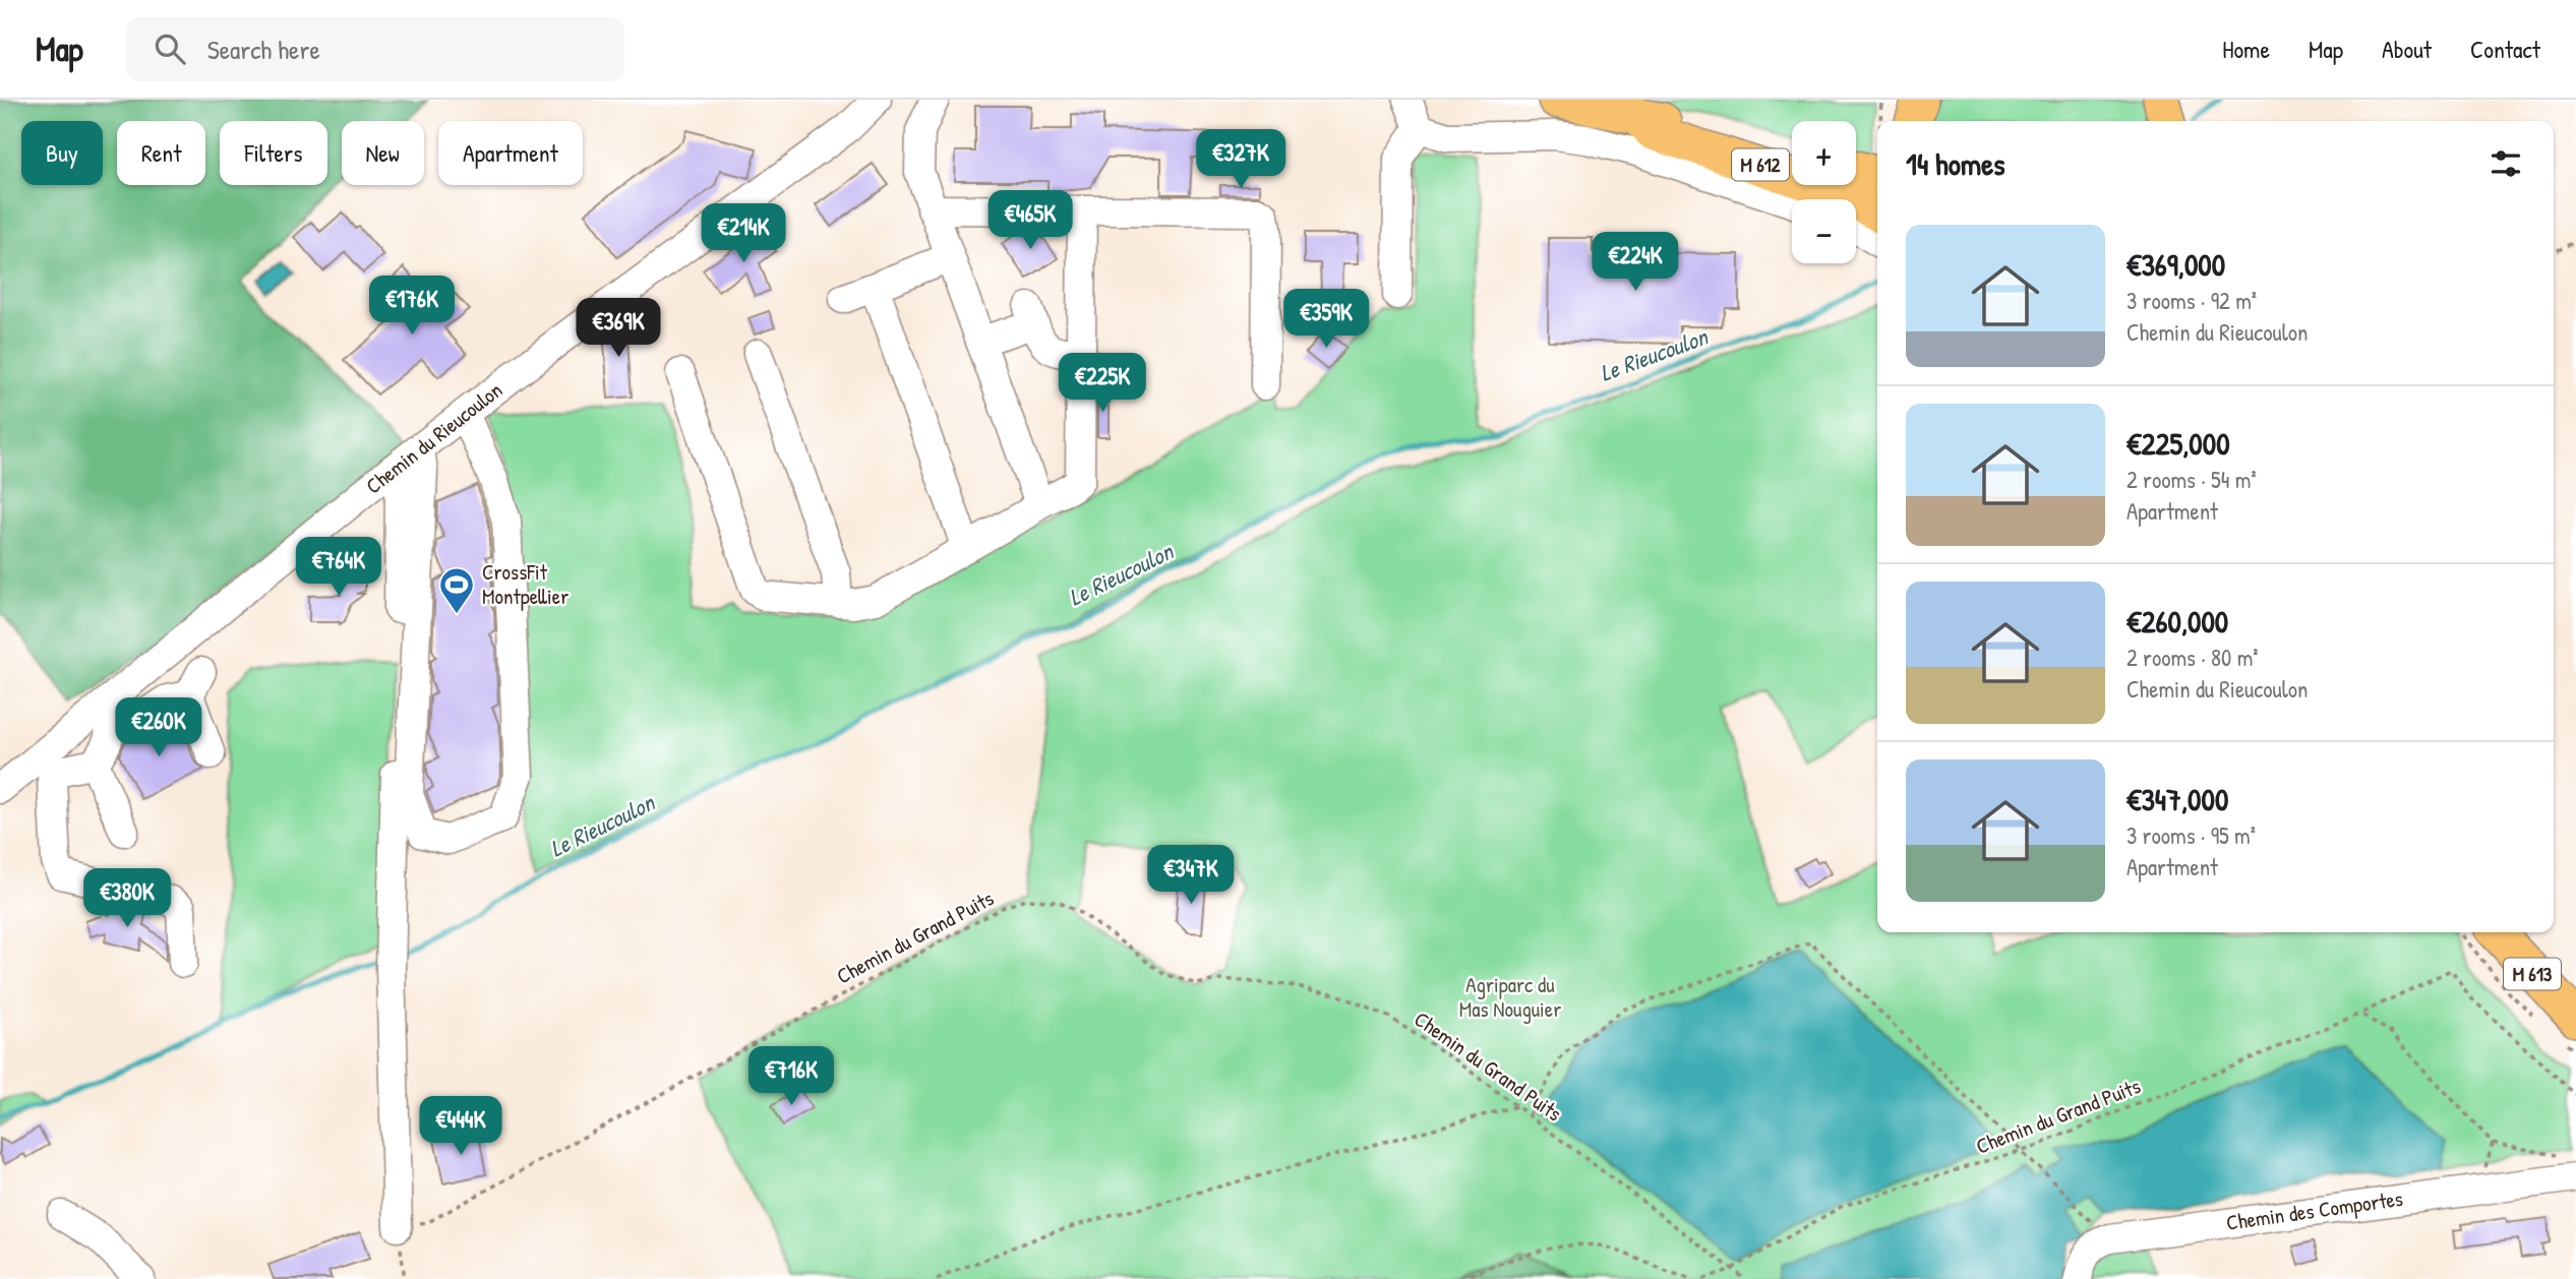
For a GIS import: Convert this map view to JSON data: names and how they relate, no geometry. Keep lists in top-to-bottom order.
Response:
{
  "streets": {
    "main road": ["M 612", "M 613"],
    "street": ["Chemin du Rieucoulon", "Chemin des Comportes"],
    "path": ["Chemin du Grand Puits"]
  },
  "water": ["Le Rieucoulon"],
  "parks": ["Agriparc du Mas Nouguier"],
  "places": {
    "sports": ["CrossFit Montpellier"]
  },
  "page": {
    "header": "Map",
    "search": "Search here",
    "nav": [
      "Home",
      "Map",
      "About",
      "Contact"
    ],
    "map_buttons": ["+", "−"],
    "chip": [
      "Buy",
      "Rent",
      "Filters",
      "New",
      "Apartment"
    ],
    "heading": "14 homes",
    "price": [
      "€327K",
      "€465K",
      "€214K",
      "€224K",
      "€176K",
      "€359K",
      "€369K",
      "€225K",
      "€764K",
      "€260K",
      "€347K",
      "€380K",
      "€716K",
      "€444K"
    ],
    "list": [
      {
        "name": "€369,000",
        "note": "3 rooms · 92 m² · Chemin du Rieucoulon"
      },
      {
        "name": "€225,000",
        "note": "2 rooms · 54 m² · Apartment"
      },
      {
        "name": "€260,000",
        "note": "2 rooms · 80 m² · Chemin du Rieucoulon"
      },
      {
        "name": "€347,000",
        "note": "3 rooms · 95 m² · Apartment"
      }
    ]
  }
}
